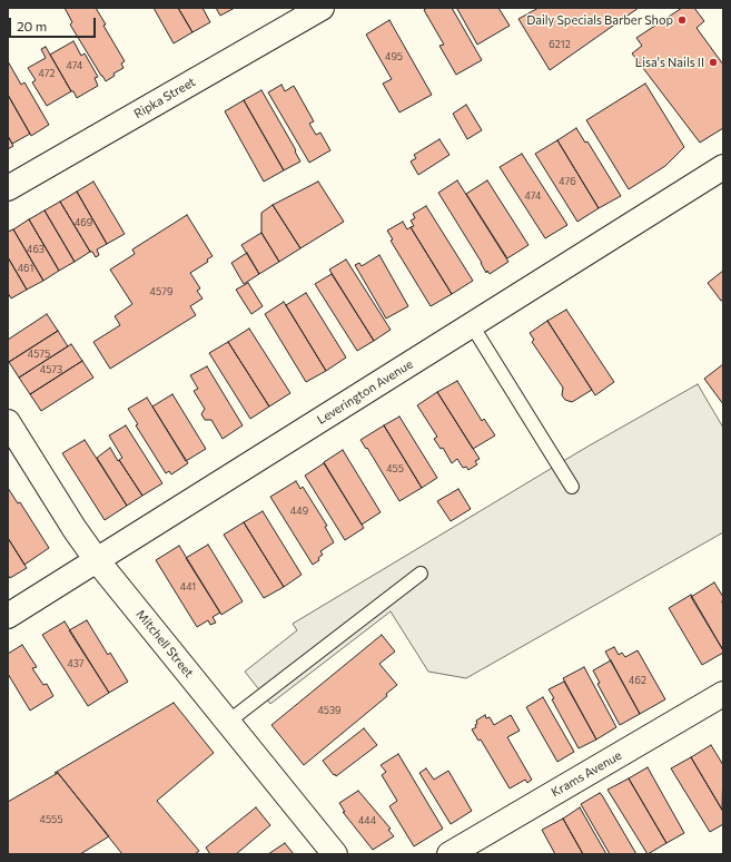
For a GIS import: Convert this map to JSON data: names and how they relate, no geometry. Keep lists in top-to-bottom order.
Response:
{
  "streets": {
    "street": [
      "Ripka Street",
      "Leverington Avenue",
      "Mitchell Street",
      "Krams Avenue"
    ]
  },
  "crossings": [
    ["Leverington Avenue", "Mitchell Street"]
  ],
  "places": ["Daily Specials Barber Shop", "Lisa's Nails II"],
  "house_numbers": [
    "6212",
    "495",
    "474",
    "472",
    "476",
    "474",
    "469",
    "463",
    "461",
    "4579",
    "4575",
    "4573",
    "455",
    "449",
    "441",
    "437",
    "462",
    "4539",
    "4555",
    "444"
  ],
  "scale_bar": "20 m"
}
